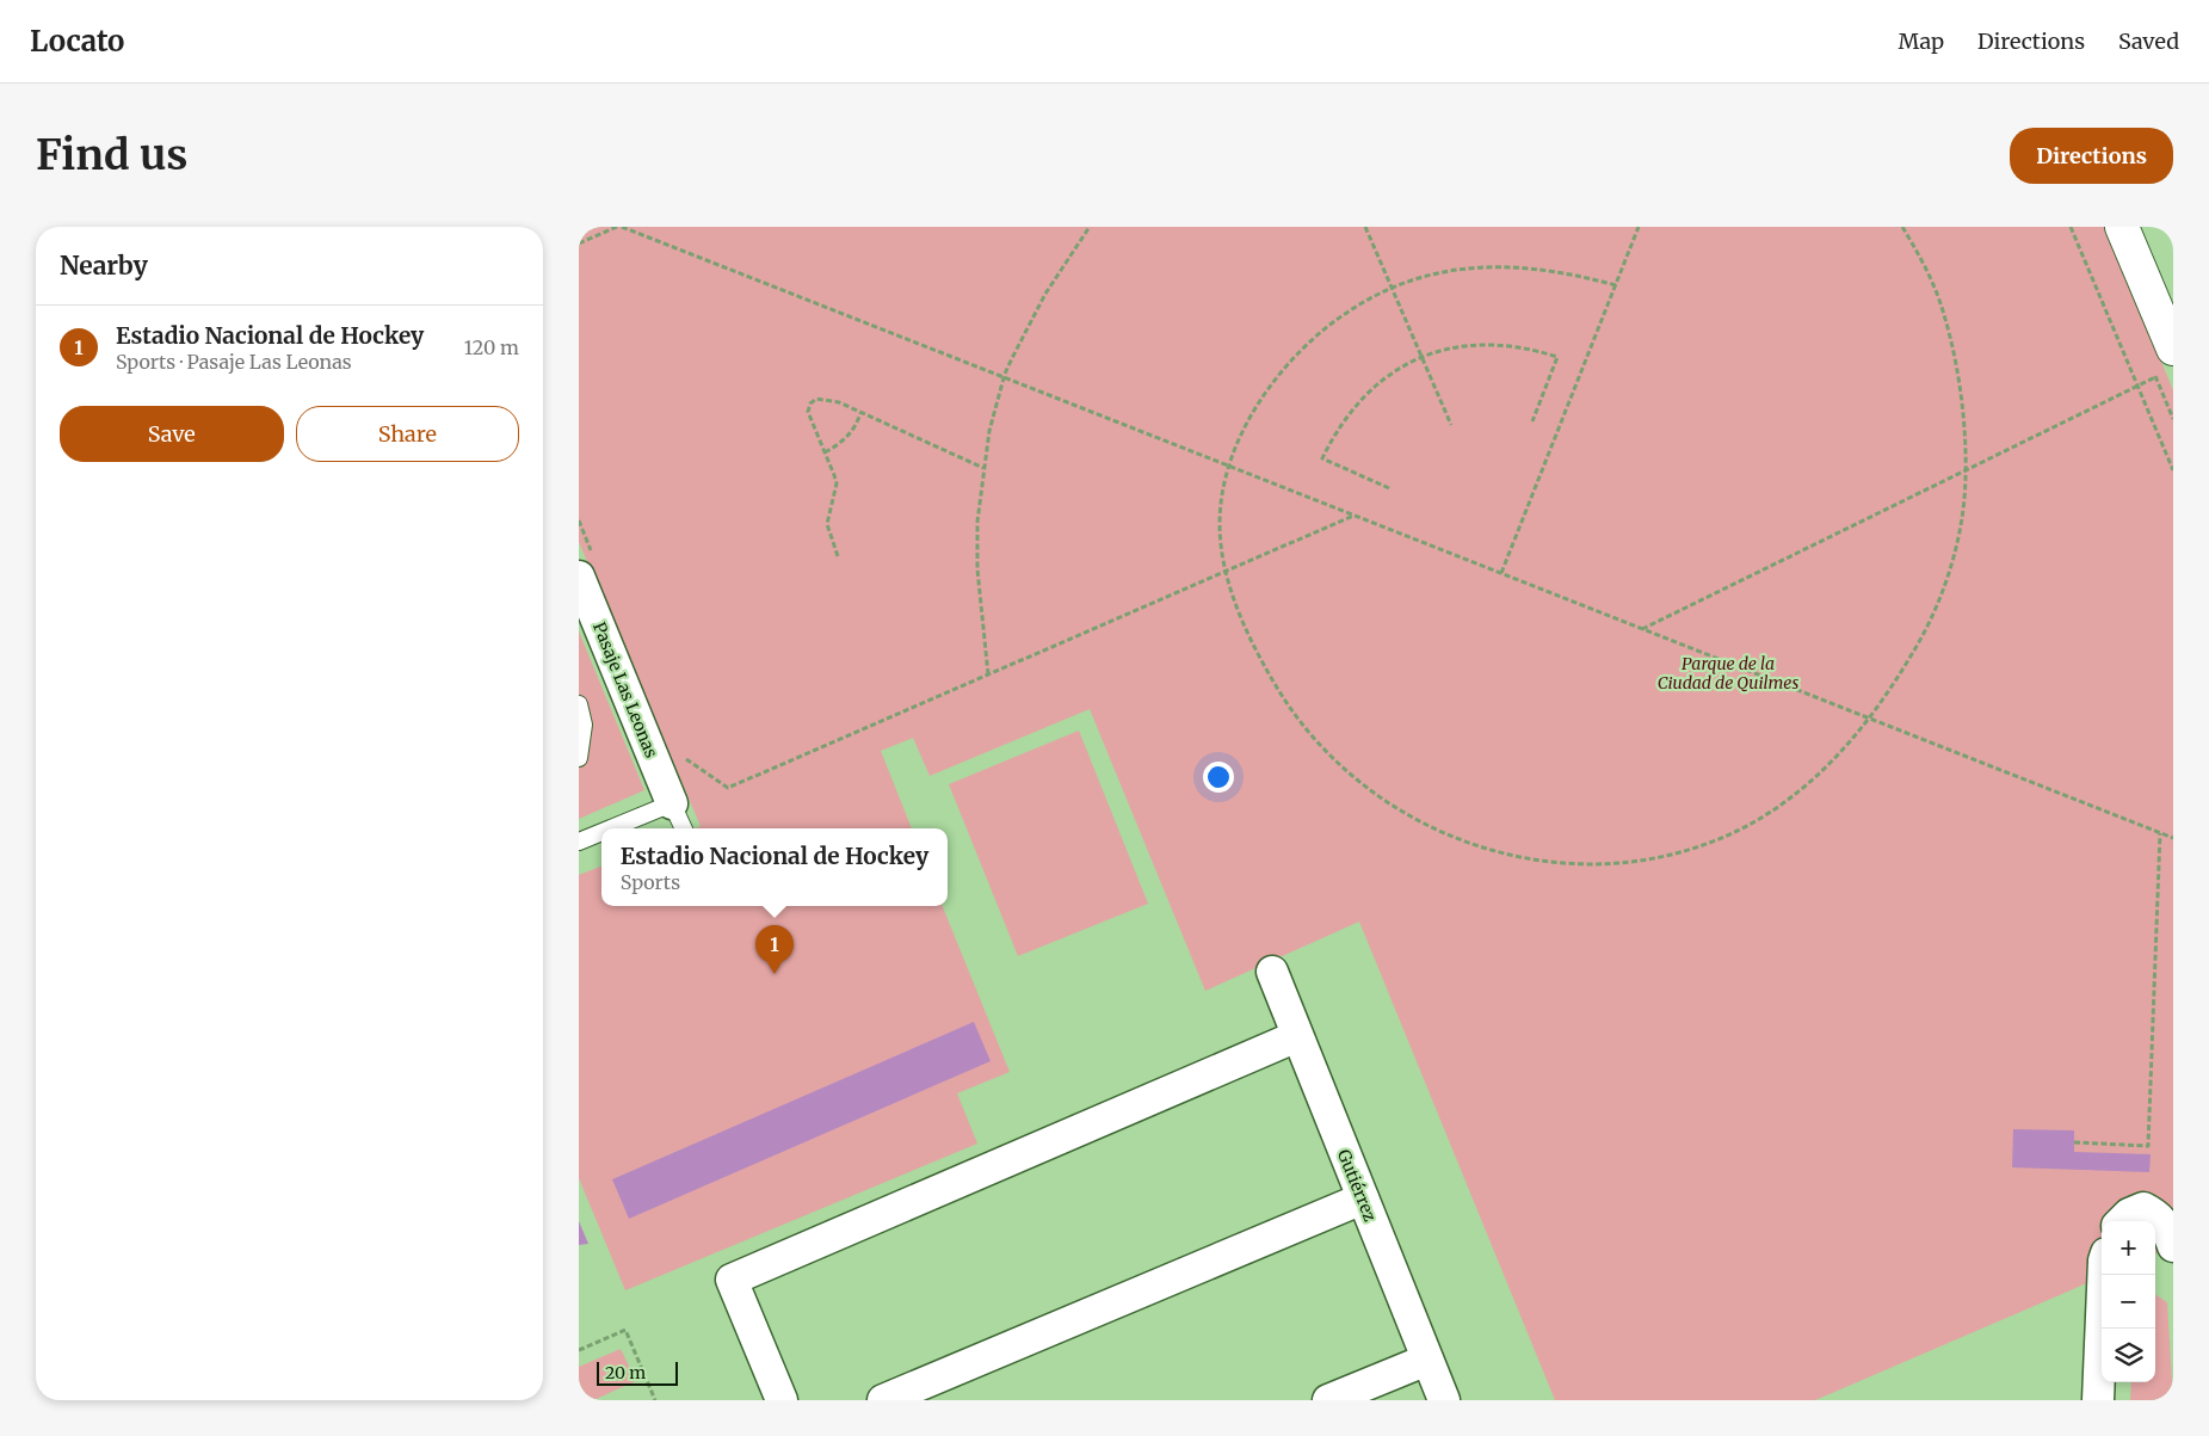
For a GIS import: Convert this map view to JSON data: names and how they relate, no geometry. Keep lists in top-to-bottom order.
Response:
{
  "streets": {
    "street": ["Pasaje Las Leonas", "Gutiérrez"]
  },
  "parks": ["Parque de la Ciudad de Quilmes"],
  "scale_bar": "20 m",
  "page": {
    "header": "Locato",
    "nav": ["Map", "Directions", "Saved"],
    "buttons": [
      "Directions",
      ["Save", "Share"]
    ],
    "title": "Find us",
    "heading": "Nearby",
    "list": [
      {
        "mark": "1",
        "name": "Estadio Nacional de Hockey",
        "note": "Sports · Pasaje Las Leonas",
        "value": "120 m"
      }
    ],
    "popup": ["Estadio Nacional de Hockey", "Sports"],
    "pins": "1",
    "map_buttons": ["+", "−"],
    "scale": "20 m"
  }
}
